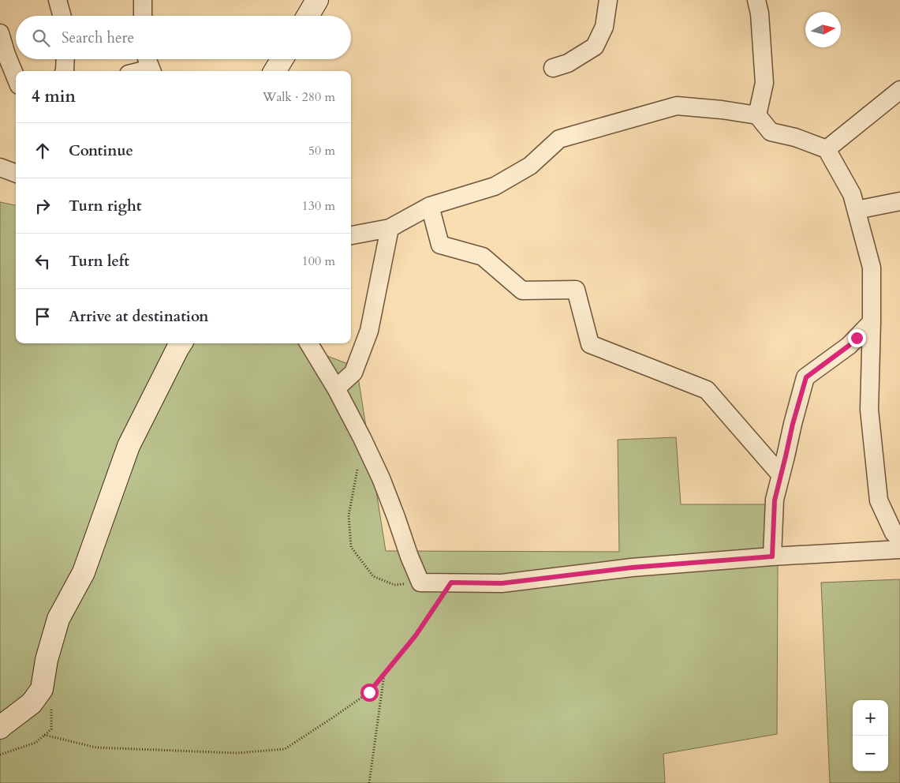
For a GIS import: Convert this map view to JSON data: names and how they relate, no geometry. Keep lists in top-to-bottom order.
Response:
{
  "north": "right",
  "page": {
    "search": "Search here",
    "heading": ["4 min", "Walk · 280 m"],
    "list": [
      ["Continue", "50 m"],
      ["Turn right", "130 m"],
      ["Turn left", "100 m"],
      "Arrive at destination"
    ],
    "map_buttons": ["+", "−"]
  }
}
